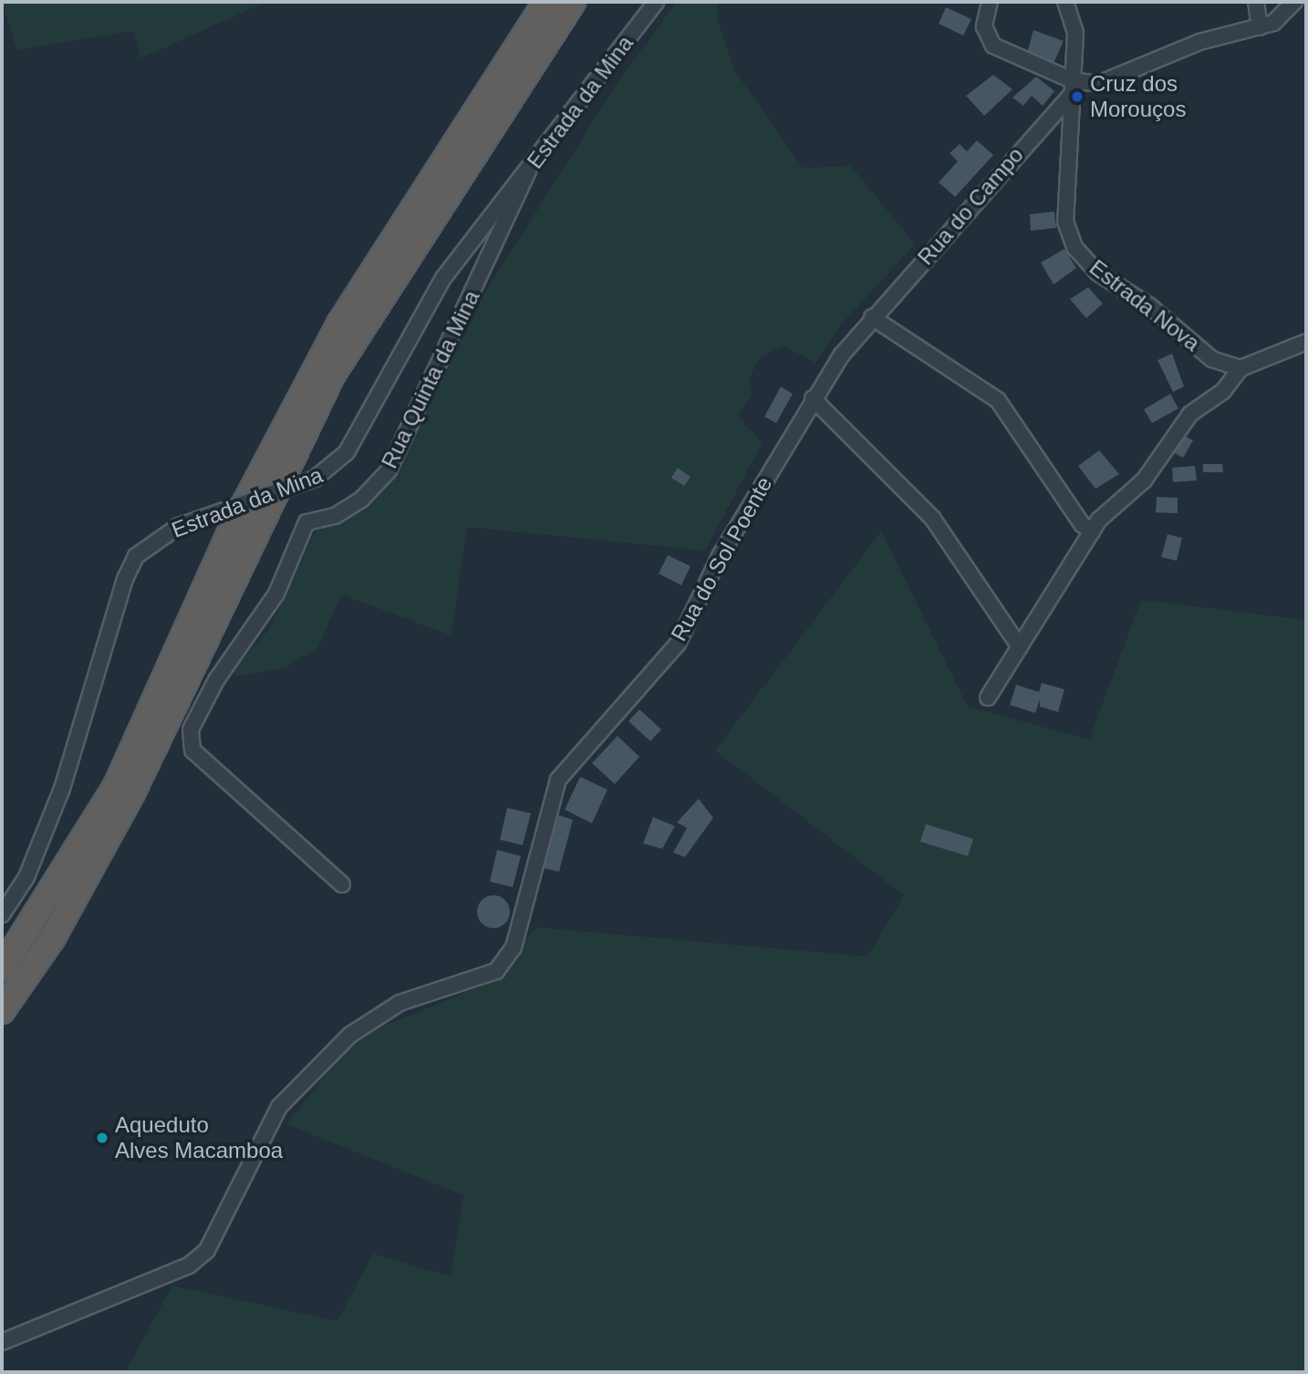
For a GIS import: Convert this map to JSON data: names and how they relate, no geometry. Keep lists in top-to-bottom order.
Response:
{
  "streets": {
    "street": [
      "Estrada da Mina",
      "Rua do Campo",
      "Estrada Nova",
      "Rua Quinta da Mina",
      "Rua do Sol Poente"
    ]
  },
  "crossings": [
    ["Estrada da Mina", "Rua Quinta da Mina"],
    ["Rua do Campo", "Estrada Nova"],
    ["Rua do Campo", "Rua do Sol Poente"]
  ],
  "places": ["Cruz dos Morouços", "Aqueduto Alves Macamboa"]
}
